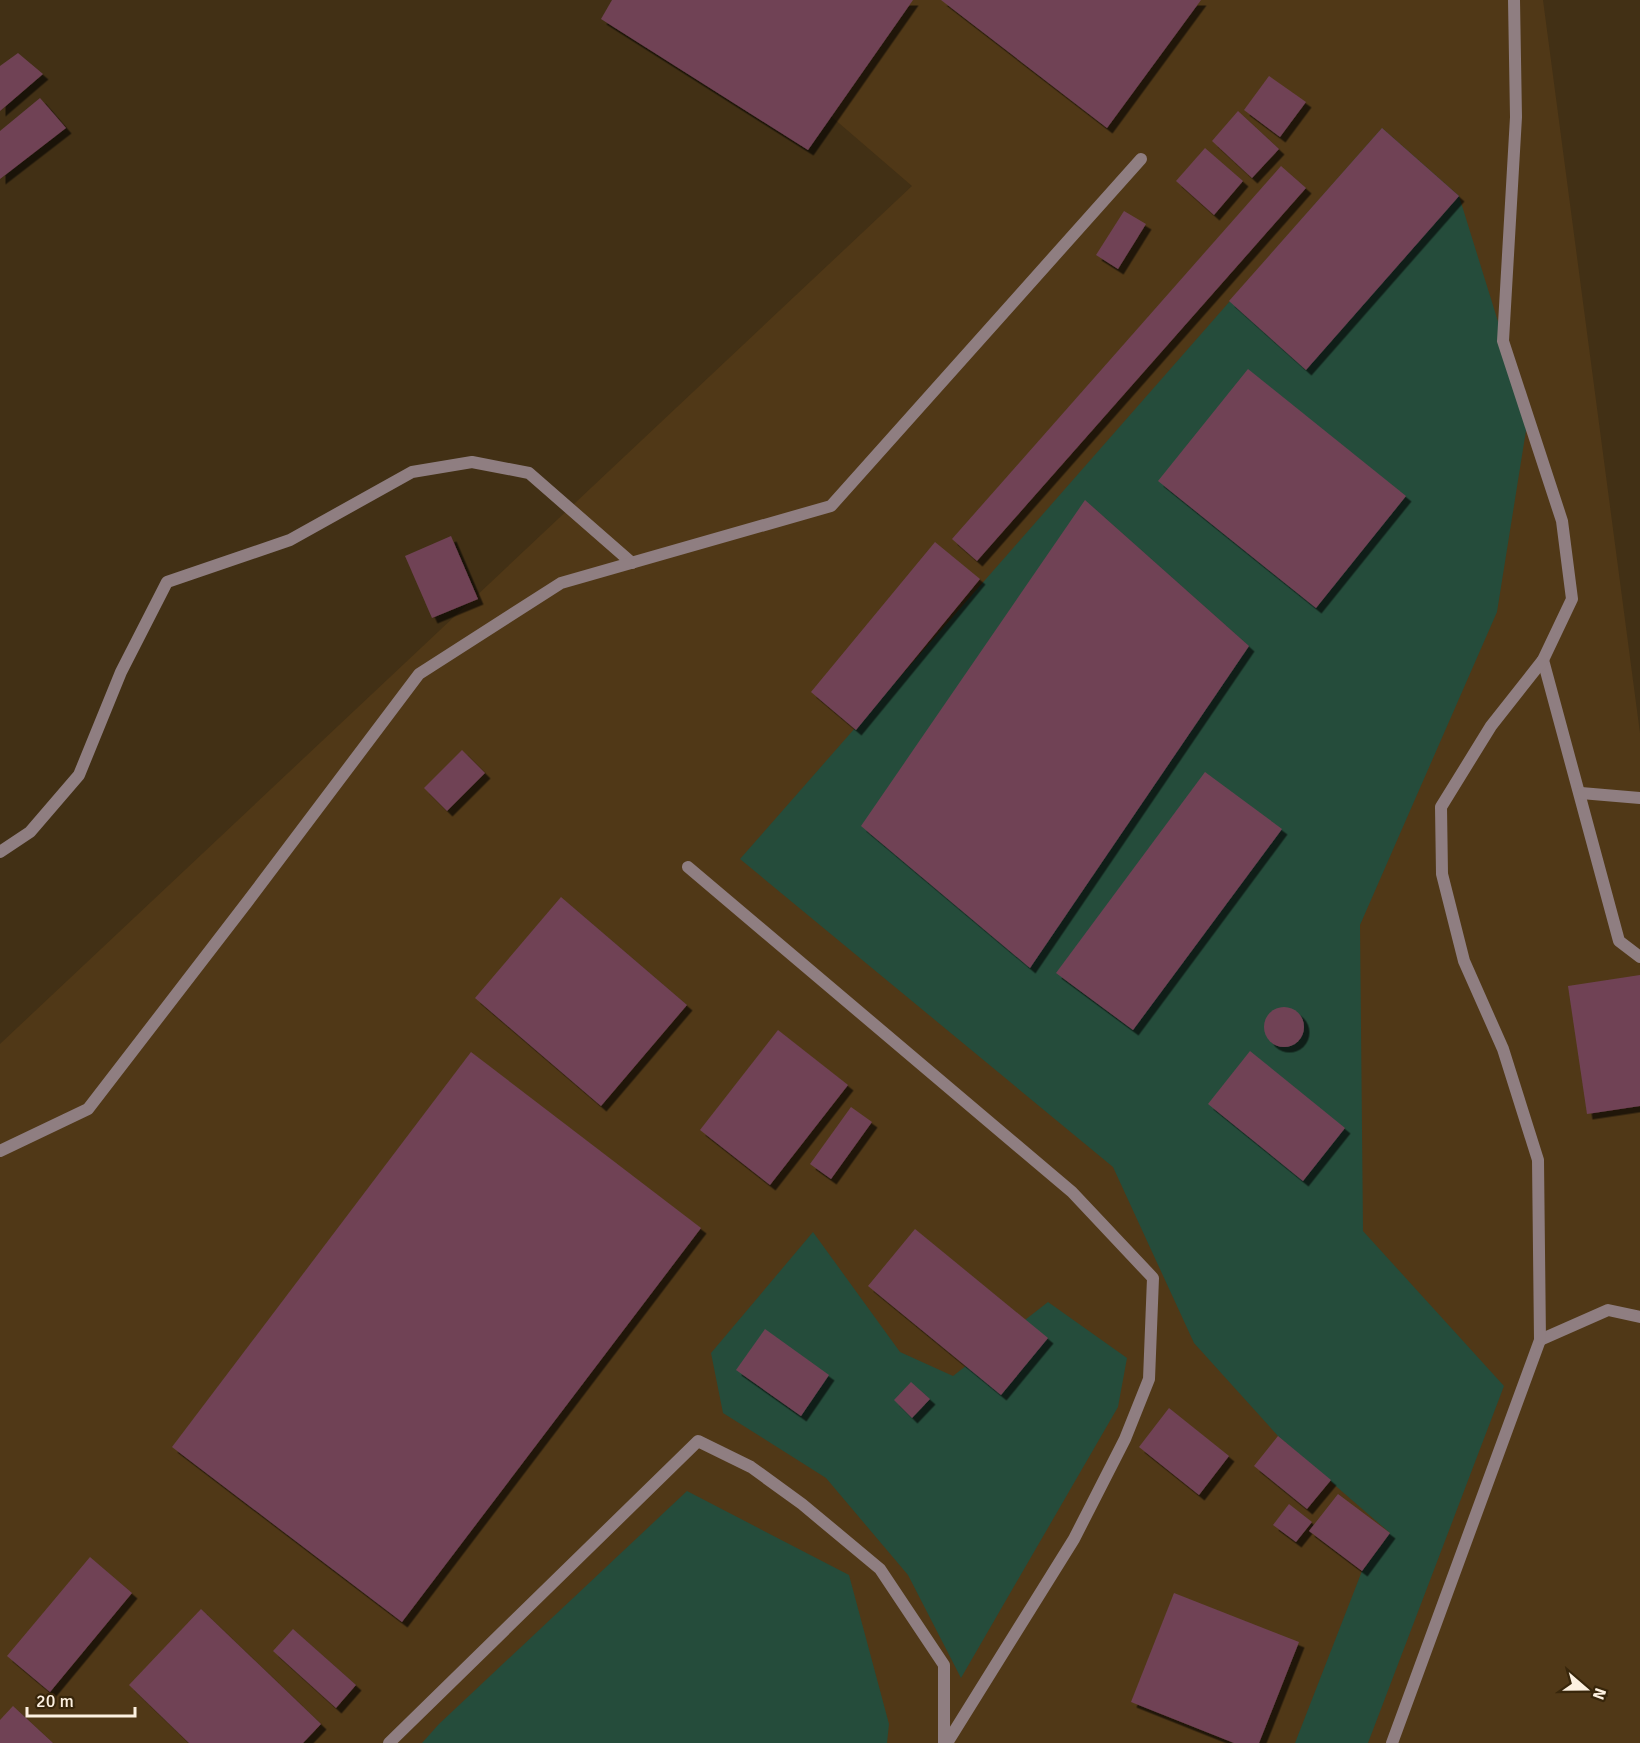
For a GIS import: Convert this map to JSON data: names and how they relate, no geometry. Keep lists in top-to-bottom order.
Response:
{
  "scale_bar": "20 m",
  "north": "right"
}
